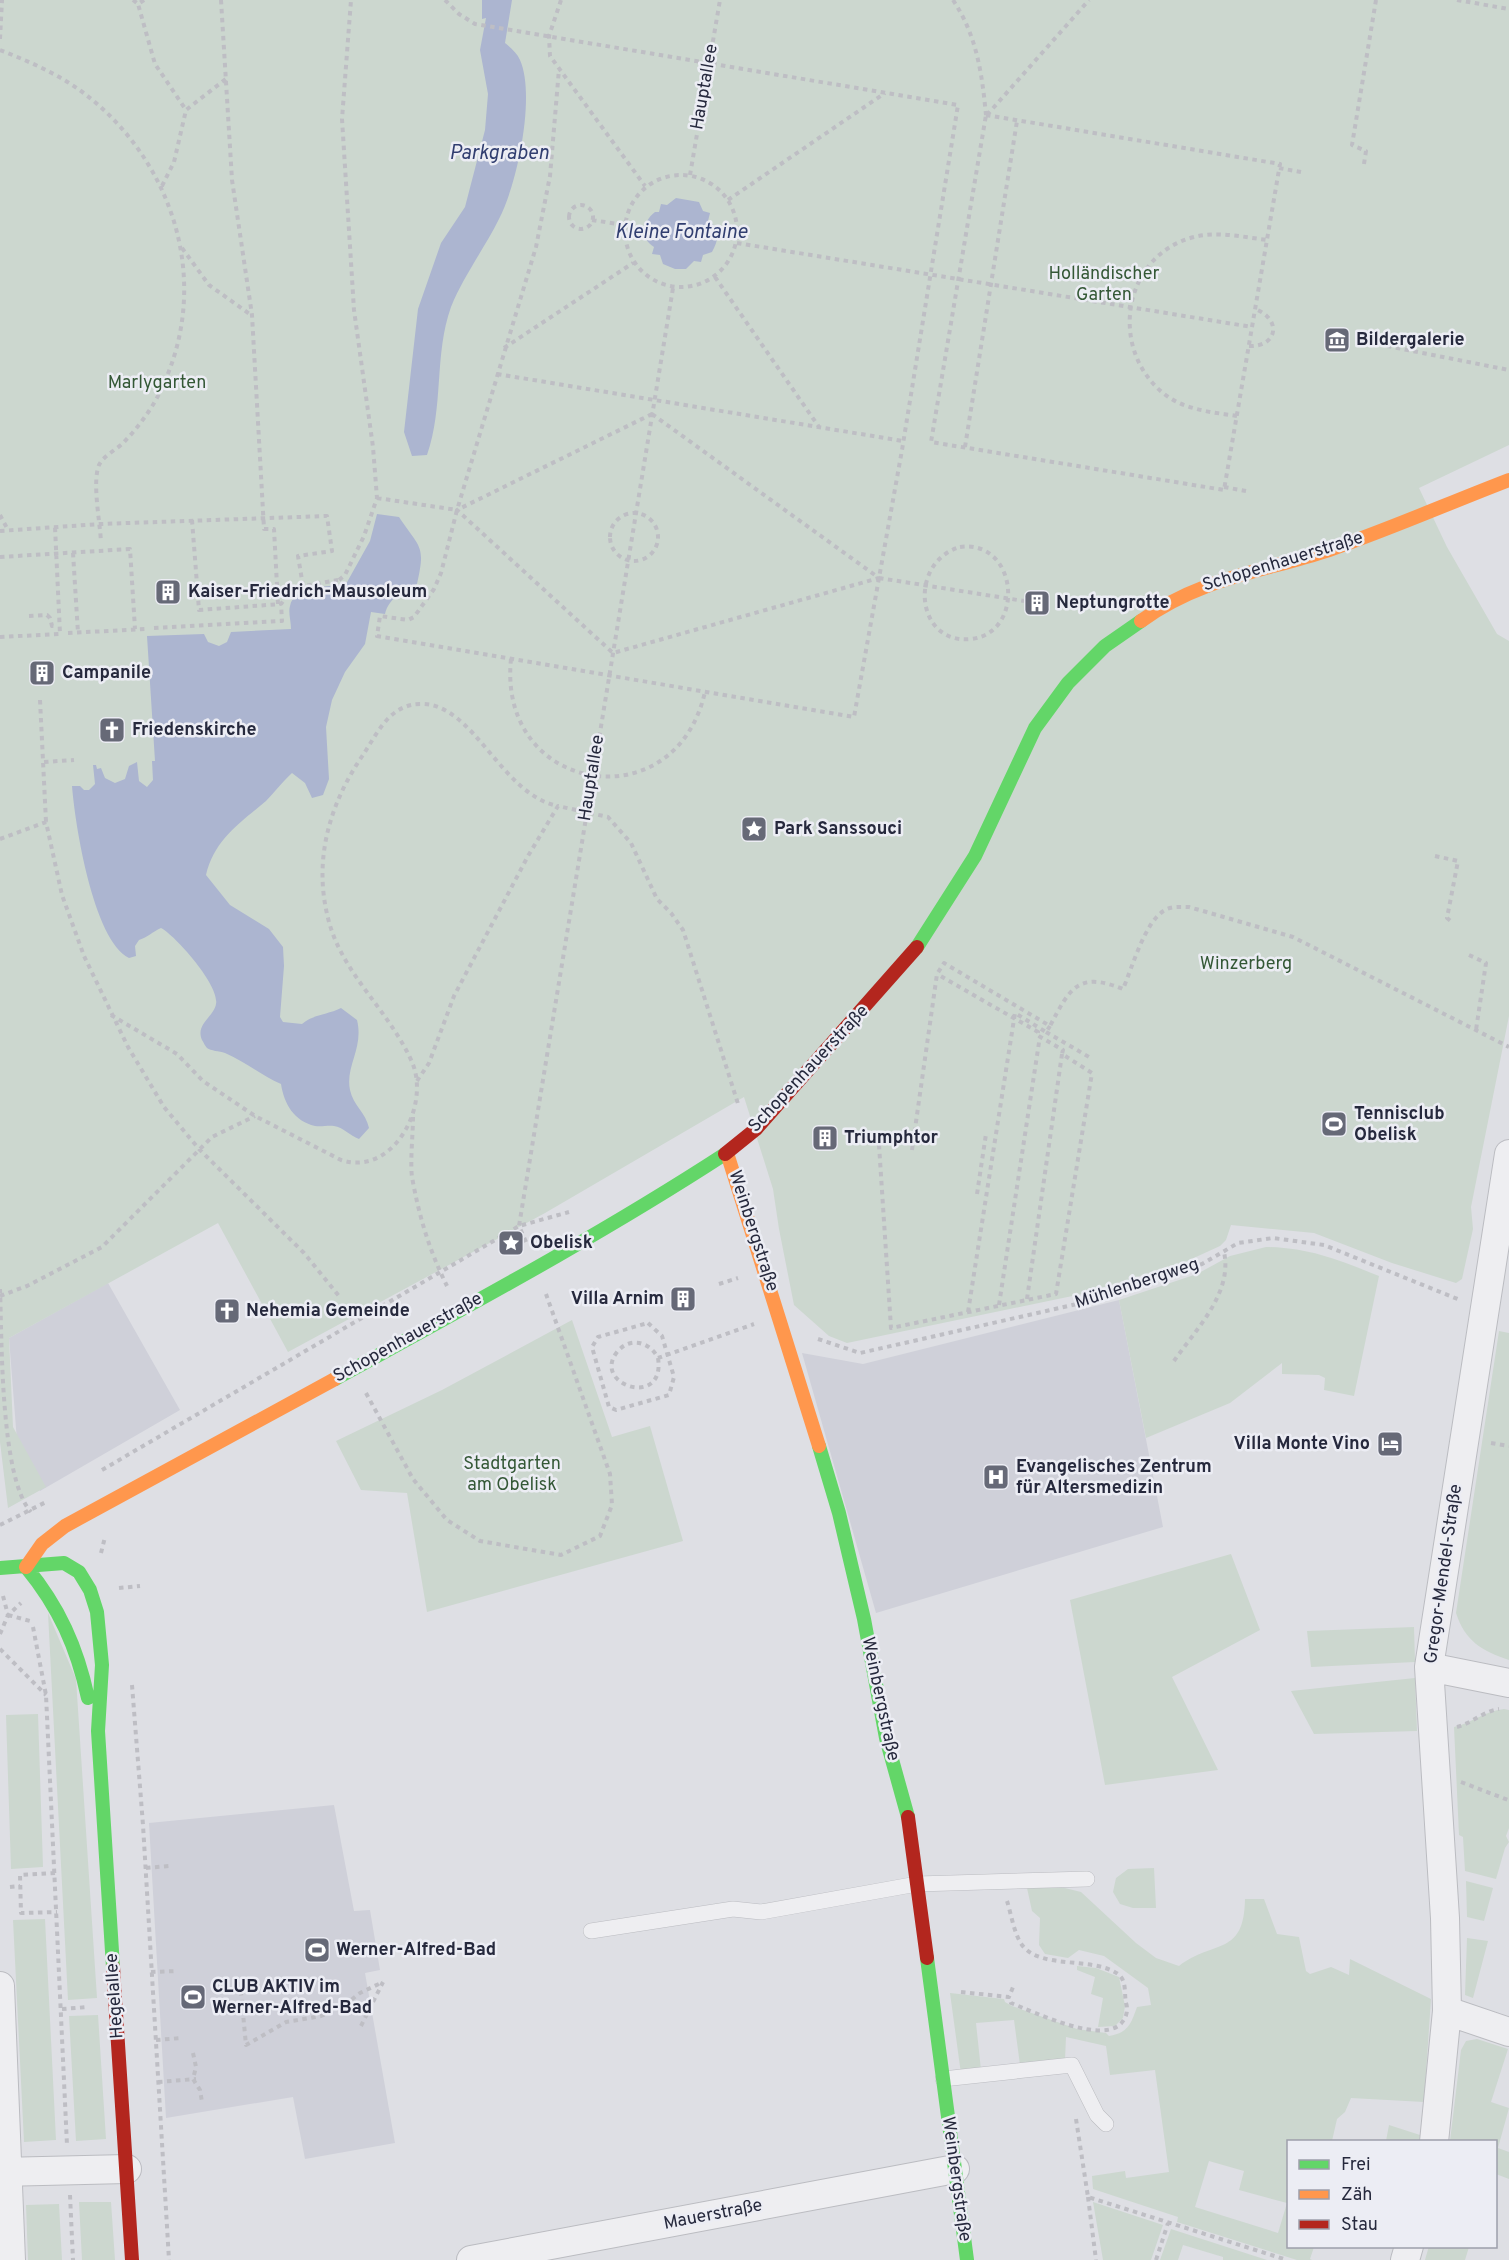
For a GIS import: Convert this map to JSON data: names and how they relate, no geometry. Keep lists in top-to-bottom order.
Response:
{
  "streets": {
    "main road": ["Schopenhauerstraße", "Weinbergstraße", "Hegelallee"],
    "street": ["Gregor-Mendel-Straße", "Mauerstraße"],
    "path": ["Hauptallee", "Mühlenbergweg"]
  },
  "crossings": [
    ["Schopenhauerstraße", "Weinbergstraße"],
    ["Schopenhauerstraße", "Hegelallee"],
    ["Weinbergstraße", "Mühlenbergweg"],
    ["Weinbergstraße", "Mauerstraße"],
    ["Mühlenbergweg", "Gregor-Mendel-Straße"]
  ],
  "water": ["Parkgraben", "Kleine Fontaine"],
  "parks": [
    "Holländischer Garten",
    "Marlygarten",
    "Winzerberg",
    "Stadtgarten am Obelisk"
  ],
  "places": {
    "museum": ["Bildergalerie"],
    "building": [
      "Kaiser-Friedrich-Mausoleum",
      "Neptungrotte",
      "Campanile",
      "Triumphtor",
      "Villa Arnim"
    ],
    "church": ["Friedenskirche", "Nehemia Gemeinde"],
    "place": ["Park Sanssouci", "Obelisk"],
    "sports": ["Tennisclub Obelisk", "Werner-Alfred-Bad", "CLUB AKTIV im Werner-Alfred-Bad"],
    "hotel": ["Villa Monte Vino"],
    "hospital": ["Evangelisches Zentrum für Altersmedizin"]
  },
  "legend": ["Frei", "Zäh", "Stau"]
}
